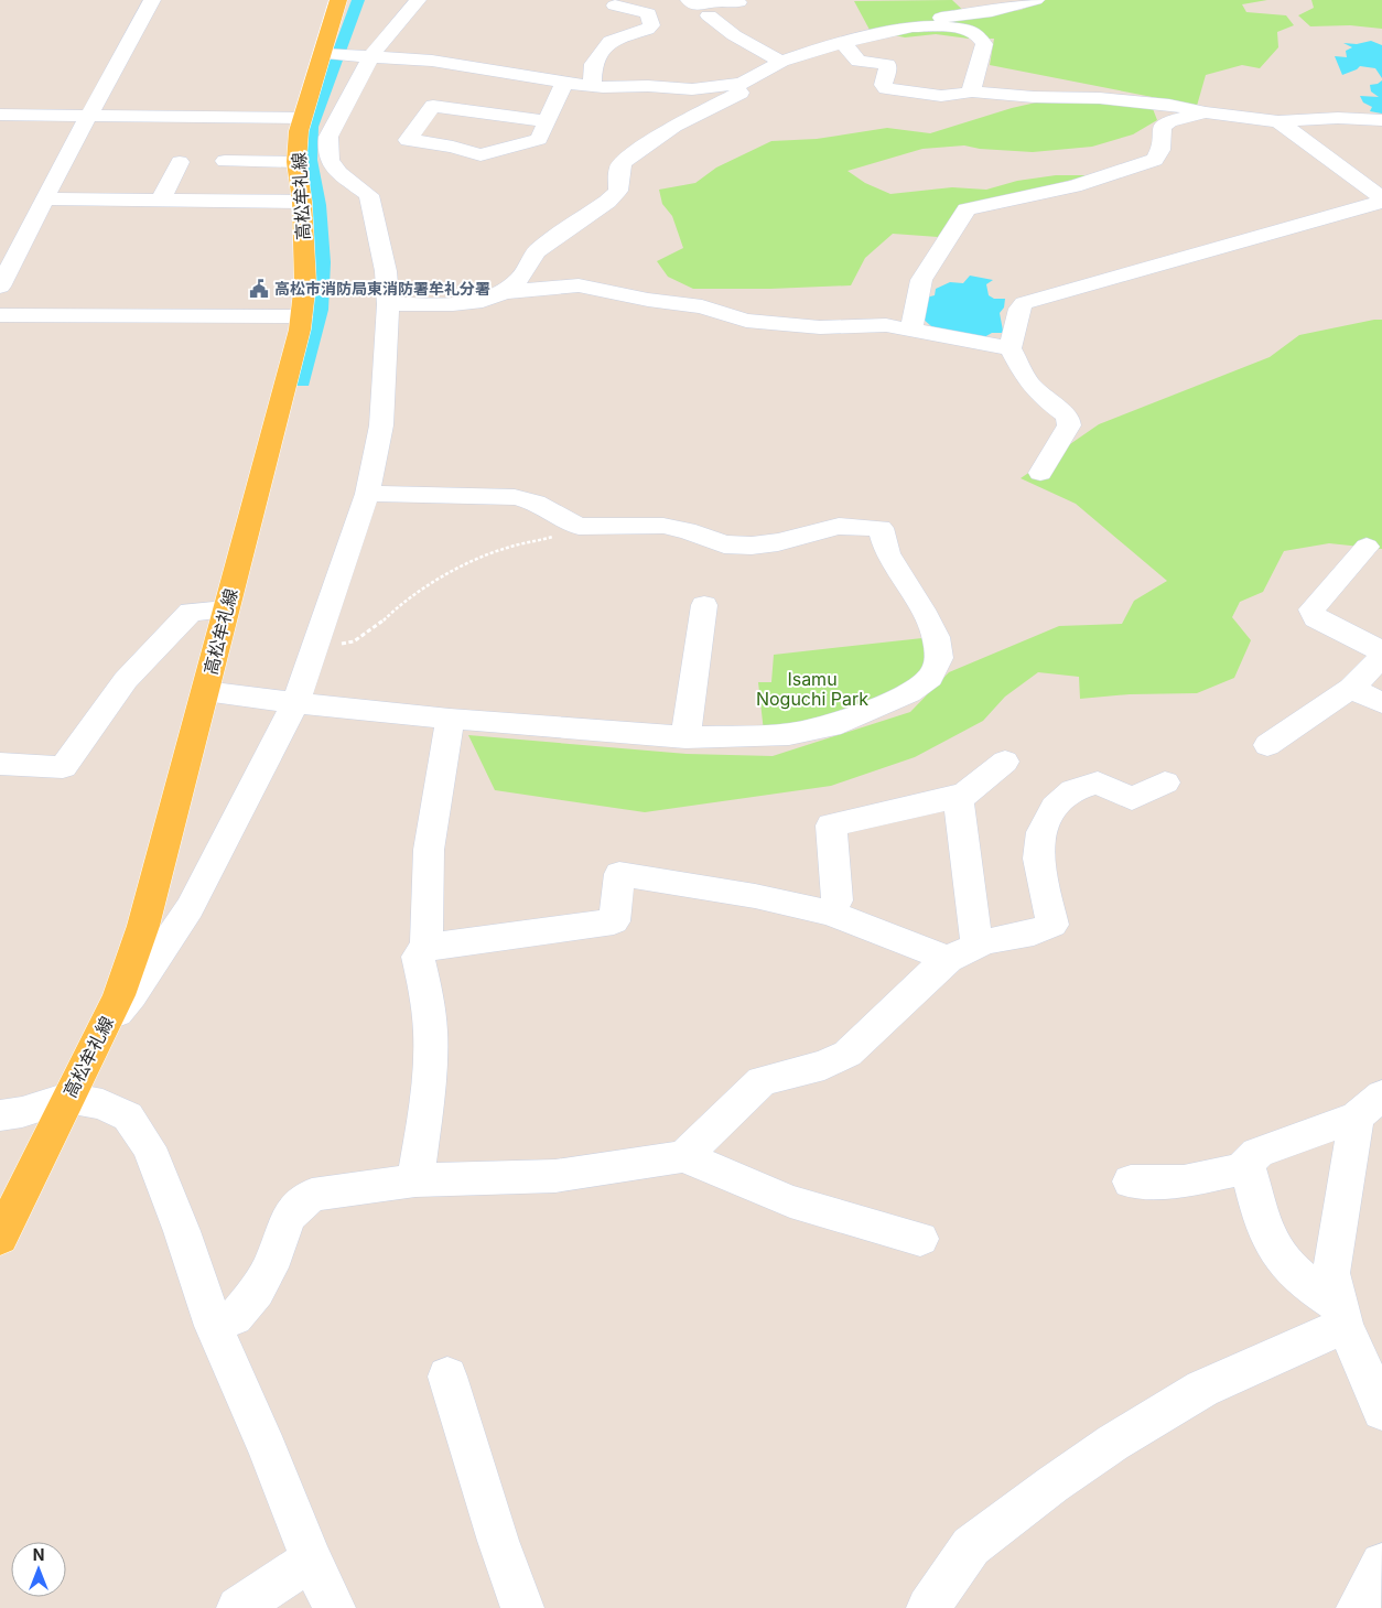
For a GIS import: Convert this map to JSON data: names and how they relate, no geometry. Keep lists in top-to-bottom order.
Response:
{
  "streets": {
    "main road": ["高松牟礼線"]
  },
  "parks": ["Isamu Noguchi Park"],
  "places": {
    "public building": ["高松市消防局東消防署牟礼分署"]
  },
  "north": "top"
}
